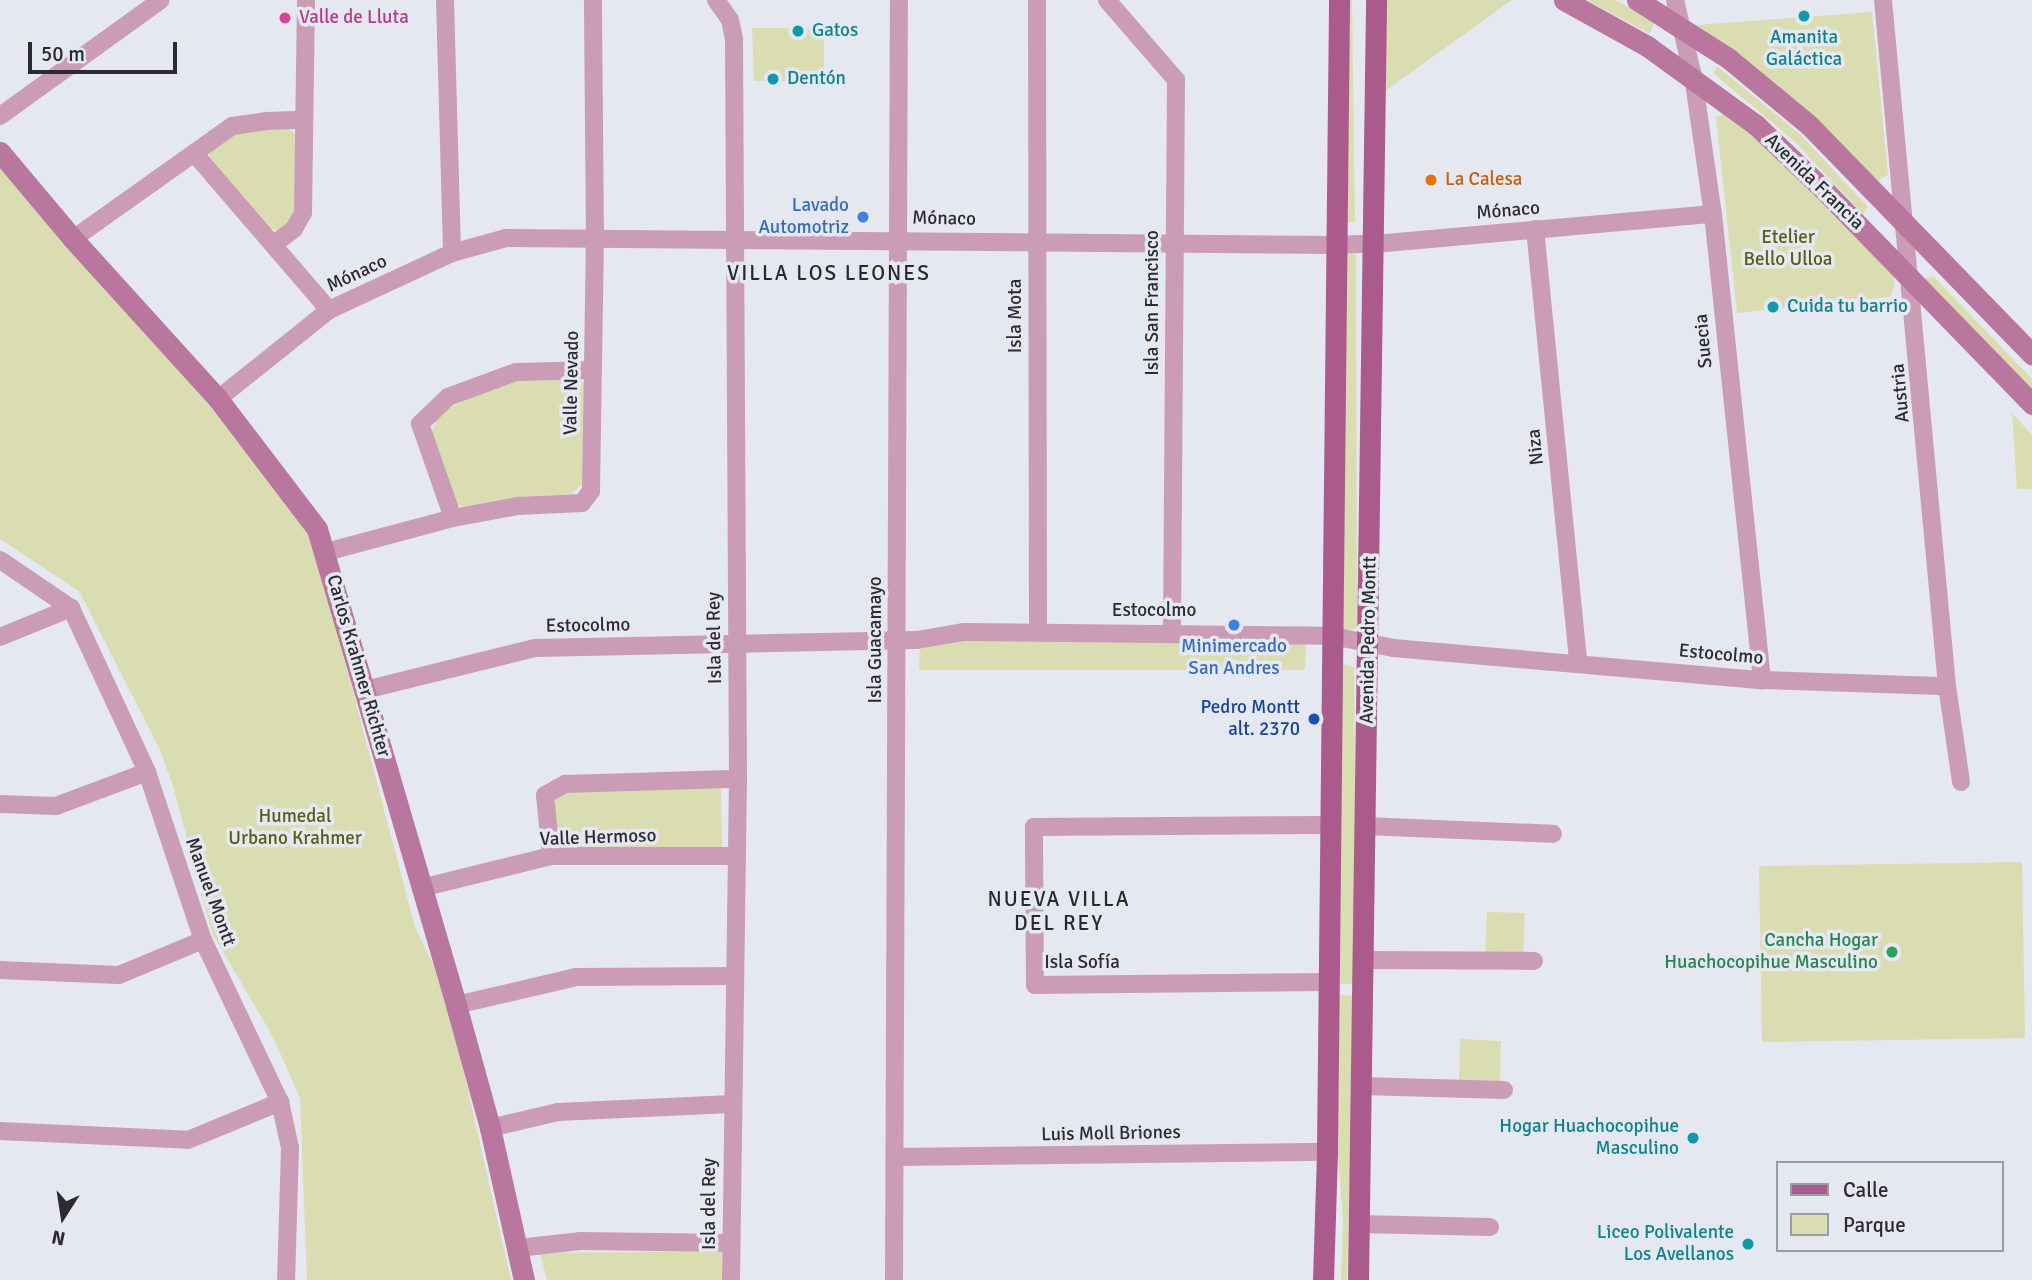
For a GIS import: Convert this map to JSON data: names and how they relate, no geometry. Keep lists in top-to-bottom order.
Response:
{
  "streets": {
    "main road": ["Avenida Pedro Montt"],
    "street": [
      "Avenida Francia",
      "Mónaco",
      "Isla San Francisco",
      "Isla Mota",
      "Suecia",
      "Valle Nevado",
      "Austria",
      "Niza",
      "Estocolmo",
      "Isla del Rey",
      "Isla Guacamayo",
      "Carlos Krahmer Richter",
      "Valle Hermoso",
      "Manuel Montt",
      "Isla Sofía",
      "Luis Moll Briones"
    ]
  },
  "crossings": [
    ["Avenida Francia", "Suecia"],
    ["Avenida Francia", "Austria"],
    ["Mónaco", "Isla San Francisco"],
    ["Mónaco", "Isla Mota"],
    ["Mónaco", "Suecia"],
    ["Mónaco", "Valle Nevado"],
    ["Mónaco", "Niza"],
    ["Mónaco", "Isla del Rey"],
    ["Mónaco", "Isla Guacamayo"],
    ["Mónaco", "Avenida Pedro Montt"],
    ["Mónaco", "Carlos Krahmer Richter"],
    ["Isla San Francisco", "Estocolmo"],
    ["Isla Mota", "Estocolmo"],
    ["Suecia", "Estocolmo"],
    ["Valle Nevado", "Carlos Krahmer Richter"],
    ["Austria", "Estocolmo"],
    ["Niza", "Estocolmo"],
    ["Estocolmo", "Isla del Rey"],
    ["Estocolmo", "Isla Guacamayo"],
    ["Estocolmo", "Avenida Pedro Montt"],
    ["Estocolmo", "Carlos Krahmer Richter"],
    ["Isla del Rey", "Valle Hermoso"],
    ["Isla Guacamayo", "Luis Moll Briones"],
    ["Avenida Pedro Montt", "Isla Sofía"],
    ["Avenida Pedro Montt", "Luis Moll Briones"],
    ["Carlos Krahmer Richter", "Valle Hermoso"]
  ],
  "districts": ["VILLA LOS LEONES", "NUEVA VILLA DEL REY"],
  "parks": ["Etelier Bello Ulloa", "Humedal Urbano Krahmer"],
  "places": [
    "Amanita Galáctica",
    "Valle de Lluta",
    "Gatos",
    "Dentón",
    "La Calesa",
    "Lavado Automotriz",
    "Cuida tu barrio",
    "Minimercado San Andres",
    "Pedro Montt alt. 2370",
    "Cancha Hogar Huachocopihue Masculino",
    "Hogar Huachocopihue Masculino",
    "Liceo Polivalente Los Avellanos"
  ],
  "legend": ["Calle", "Parque"],
  "scale_bar": "50 m",
  "north": "bottom"
}
